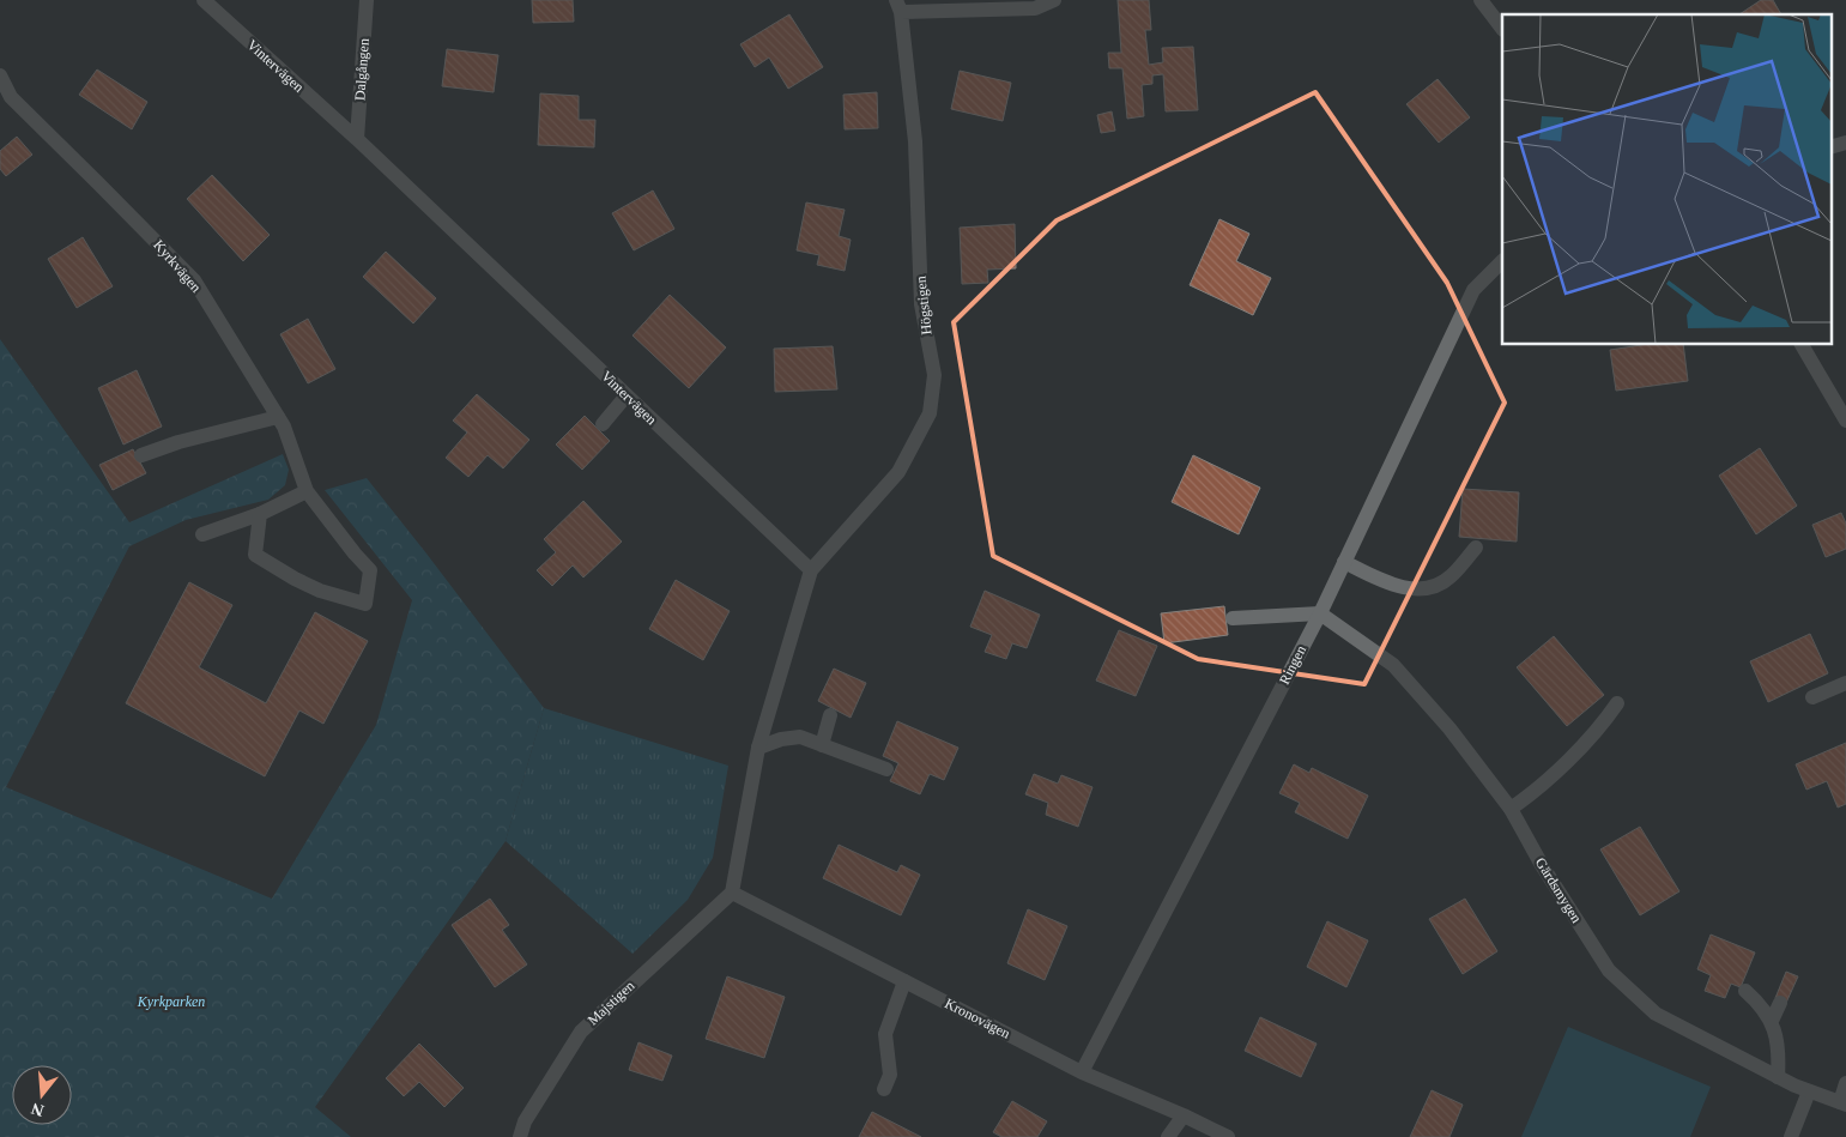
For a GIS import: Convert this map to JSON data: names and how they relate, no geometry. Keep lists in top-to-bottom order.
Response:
{
  "streets": {
    "street": [
      "Vintervägen",
      "Dalgången",
      "Kyrkvägen",
      "Högstigen",
      "Ringen",
      "Gärdsmygen",
      "Majstigen",
      "Kronovägen"
    ]
  },
  "crossings": [
    ["Vintervägen", "Dalgången"],
    ["Vintervägen", "Högstigen"],
    ["Ringen", "Gärdsmygen"],
    ["Ringen", "Kronovägen"],
    ["Majstigen", "Kronovägen"]
  ],
  "parks": ["Kyrkparken"],
  "north": "bottom"
}
